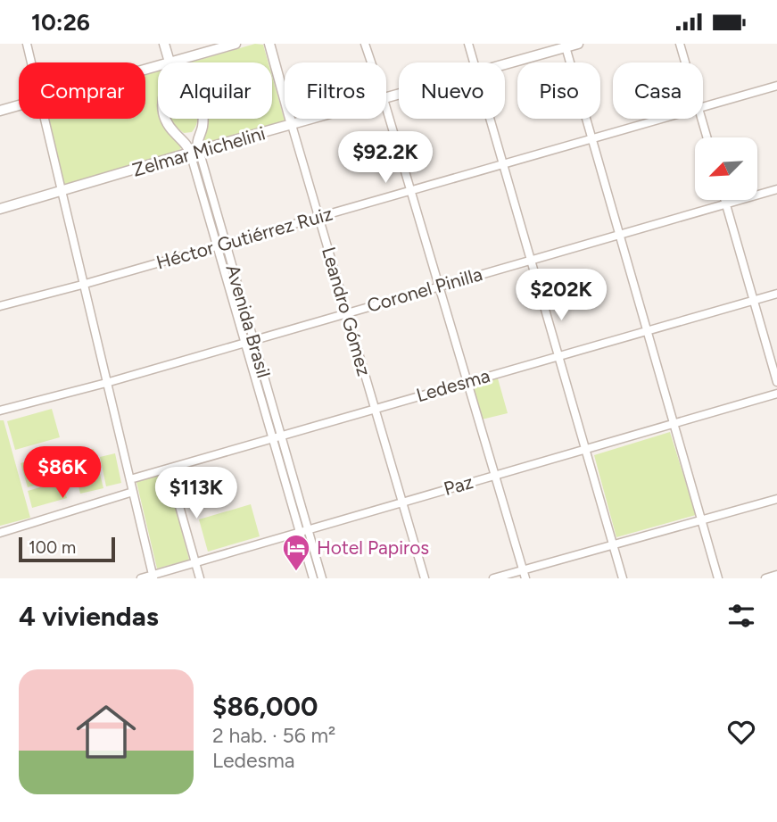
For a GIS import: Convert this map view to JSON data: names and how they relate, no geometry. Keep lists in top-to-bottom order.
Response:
{
  "streets": {
    "street": [
      "Zelmar Michelini",
      "Héctor Gutiérrez Ruiz",
      "Coronel Pinilla",
      "Leandro Gómez",
      "Avenida Brasil",
      "Ledesma",
      "Paz"
    ]
  },
  "crossings": [
    ["Zelmar Michelini", "Leandro Gómez"],
    ["Zelmar Michelini", "Avenida Brasil"],
    ["Héctor Gutiérrez Ruiz", "Leandro Gómez"],
    ["Héctor Gutiérrez Ruiz", "Avenida Brasil"],
    ["Coronel Pinilla", "Leandro Gómez"],
    ["Coronel Pinilla", "Avenida Brasil"],
    ["Leandro Gómez", "Ledesma"],
    ["Leandro Gómez", "Paz"],
    ["Avenida Brasil", "Ledesma"],
    ["Avenida Brasil", "Paz"]
  ],
  "places": {
    "hotel": ["Hotel Papiros"]
  },
  "scale_bar": "100 m",
  "north": "bottom left",
  "page": {
    "status": "10:26",
    "chip": [
      "Comprar",
      "Alquilar",
      "Filtros",
      "Nuevo",
      "Piso",
      "Casa"
    ],
    "price": [
      "$92.2K",
      "$202K",
      "$86K",
      "$113K"
    ],
    "scale": "100 m",
    "heading": "4 viviendas",
    "list": [
      {
        "name": "$86,000",
        "note": "2 hab. · 56 m² · Ledesma"
      }
    ]
  }
}
